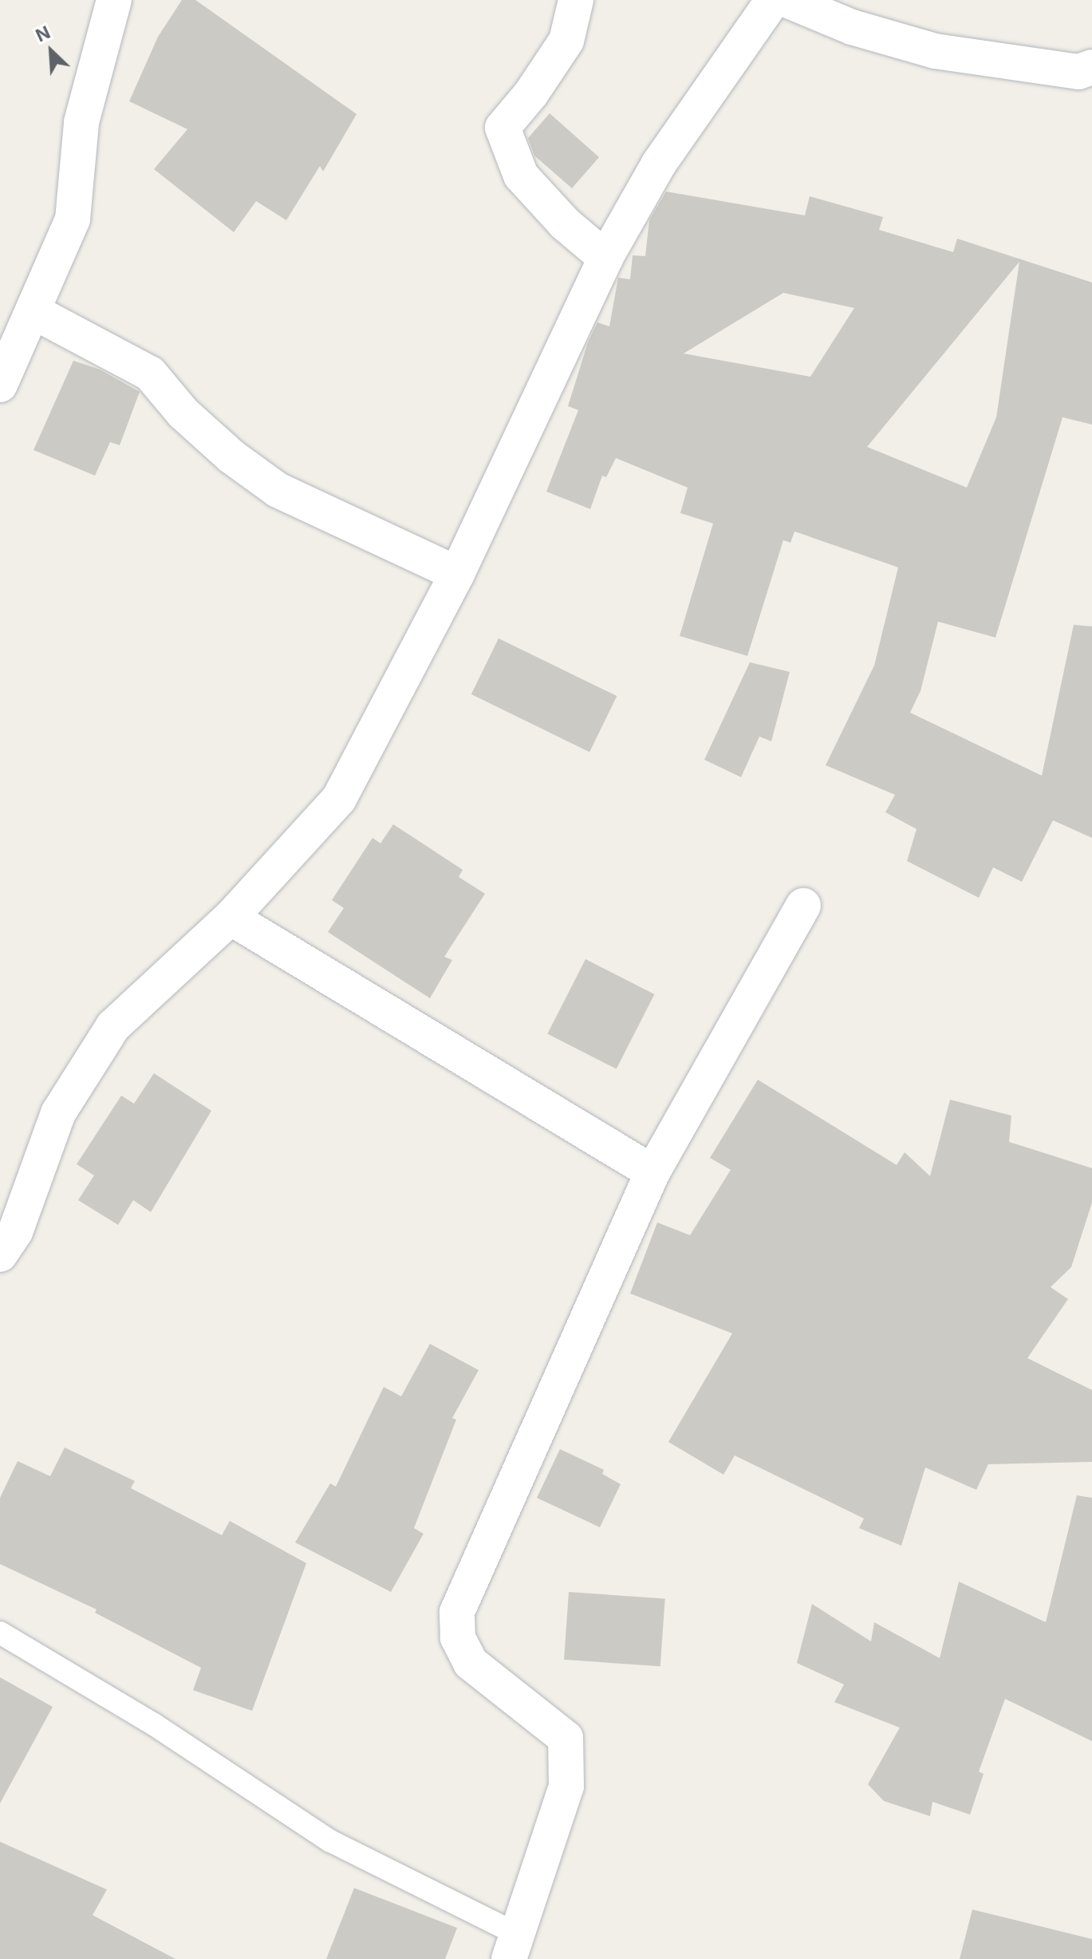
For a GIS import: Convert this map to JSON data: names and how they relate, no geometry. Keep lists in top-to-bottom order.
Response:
{
  "north": "top left"
}
